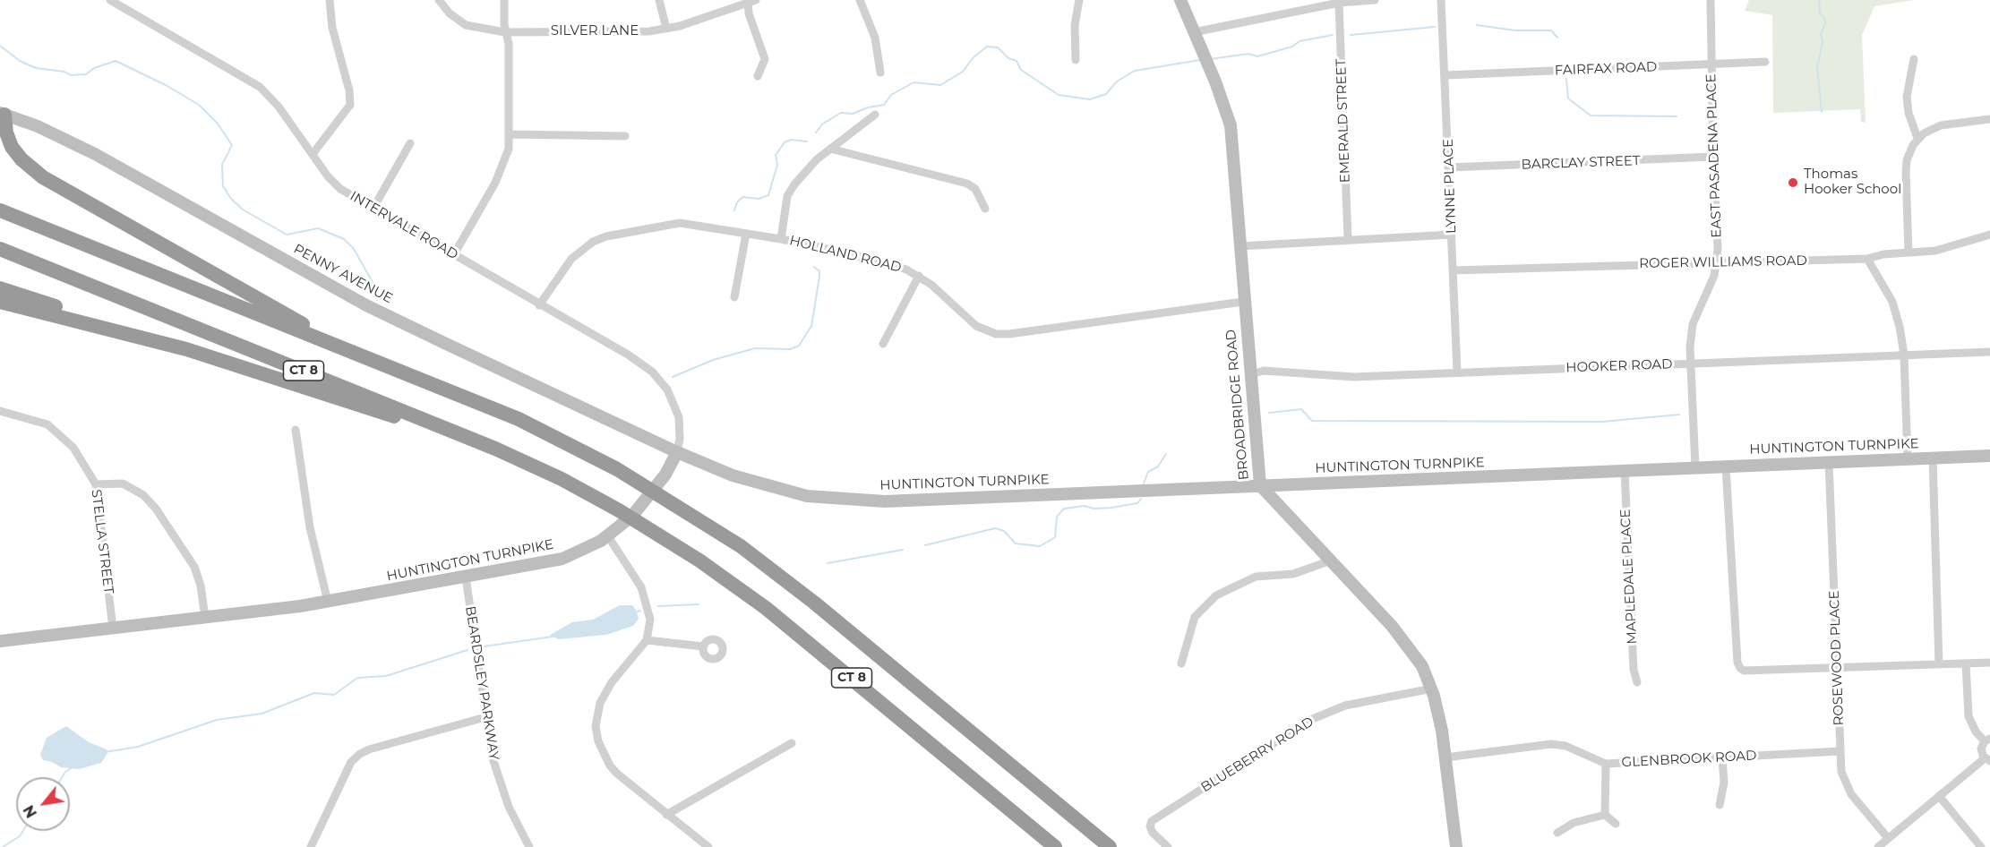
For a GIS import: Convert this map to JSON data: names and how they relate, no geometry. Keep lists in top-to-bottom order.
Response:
{
  "streets": {
    "highway": ["CT 8"],
    "main road": ["PENNY AVENUE", "BROADBRIDGE ROAD", "HUNTINGTON TURNPIKE"],
    "street": [
      "SILVER LANE",
      "FAIRFAX ROAD",
      "EMERALD STREET",
      "EAST PASADENA PLACE",
      "BARCLAY STREET",
      "LYNNE PLACE",
      "INTERVALE ROAD",
      "HOLLAND ROAD",
      "ROGER WILLIAMS ROAD",
      "HOOKER ROAD",
      "STELLA STREET",
      "MAPLEDALE PLACE",
      "ROSEWOOD PLACE",
      "BEARDSLEY PARKWAY",
      "BLUEBERRY ROAD",
      "GLENBROOK ROAD"
    ]
  },
  "crossings": [
    ["FAIRFAX ROAD", "EAST PASADENA PLACE"],
    ["FAIRFAX ROAD", "LYNNE PLACE"],
    ["EAST PASADENA PLACE", "BARCLAY STREET"],
    ["EAST PASADENA PLACE", "ROGER WILLIAMS ROAD"],
    ["EAST PASADENA PLACE", "HOOKER ROAD"],
    ["EAST PASADENA PLACE", "HUNTINGTON TURNPIKE"],
    ["BARCLAY STREET", "LYNNE PLACE"],
    ["LYNNE PLACE", "ROGER WILLIAMS ROAD"],
    ["LYNNE PLACE", "HOOKER ROAD"],
    ["INTERVALE ROAD", "PENNY AVENUE"],
    ["INTERVALE ROAD", "HUNTINGTON TURNPIKE"],
    ["HOLLAND ROAD", "BROADBRIDGE ROAD"],
    ["PENNY AVENUE", "HUNTINGTON TURNPIKE"],
    ["HOOKER ROAD", "BROADBRIDGE ROAD"],
    ["BROADBRIDGE ROAD", "HUNTINGTON TURNPIKE"],
    ["BROADBRIDGE ROAD", "BLUEBERRY ROAD"],
    ["BROADBRIDGE ROAD", "GLENBROOK ROAD"],
    ["HUNTINGTON TURNPIKE", "STELLA STREET"],
    ["HUNTINGTON TURNPIKE", "MAPLEDALE PLACE"],
    ["HUNTINGTON TURNPIKE", "ROSEWOOD PLACE"],
    ["HUNTINGTON TURNPIKE", "BEARDSLEY PARKWAY"],
    ["ROSEWOOD PLACE", "GLENBROOK ROAD"]
  ],
  "places": ["Thomas Hooker School"],
  "north": "bottom left"
}
